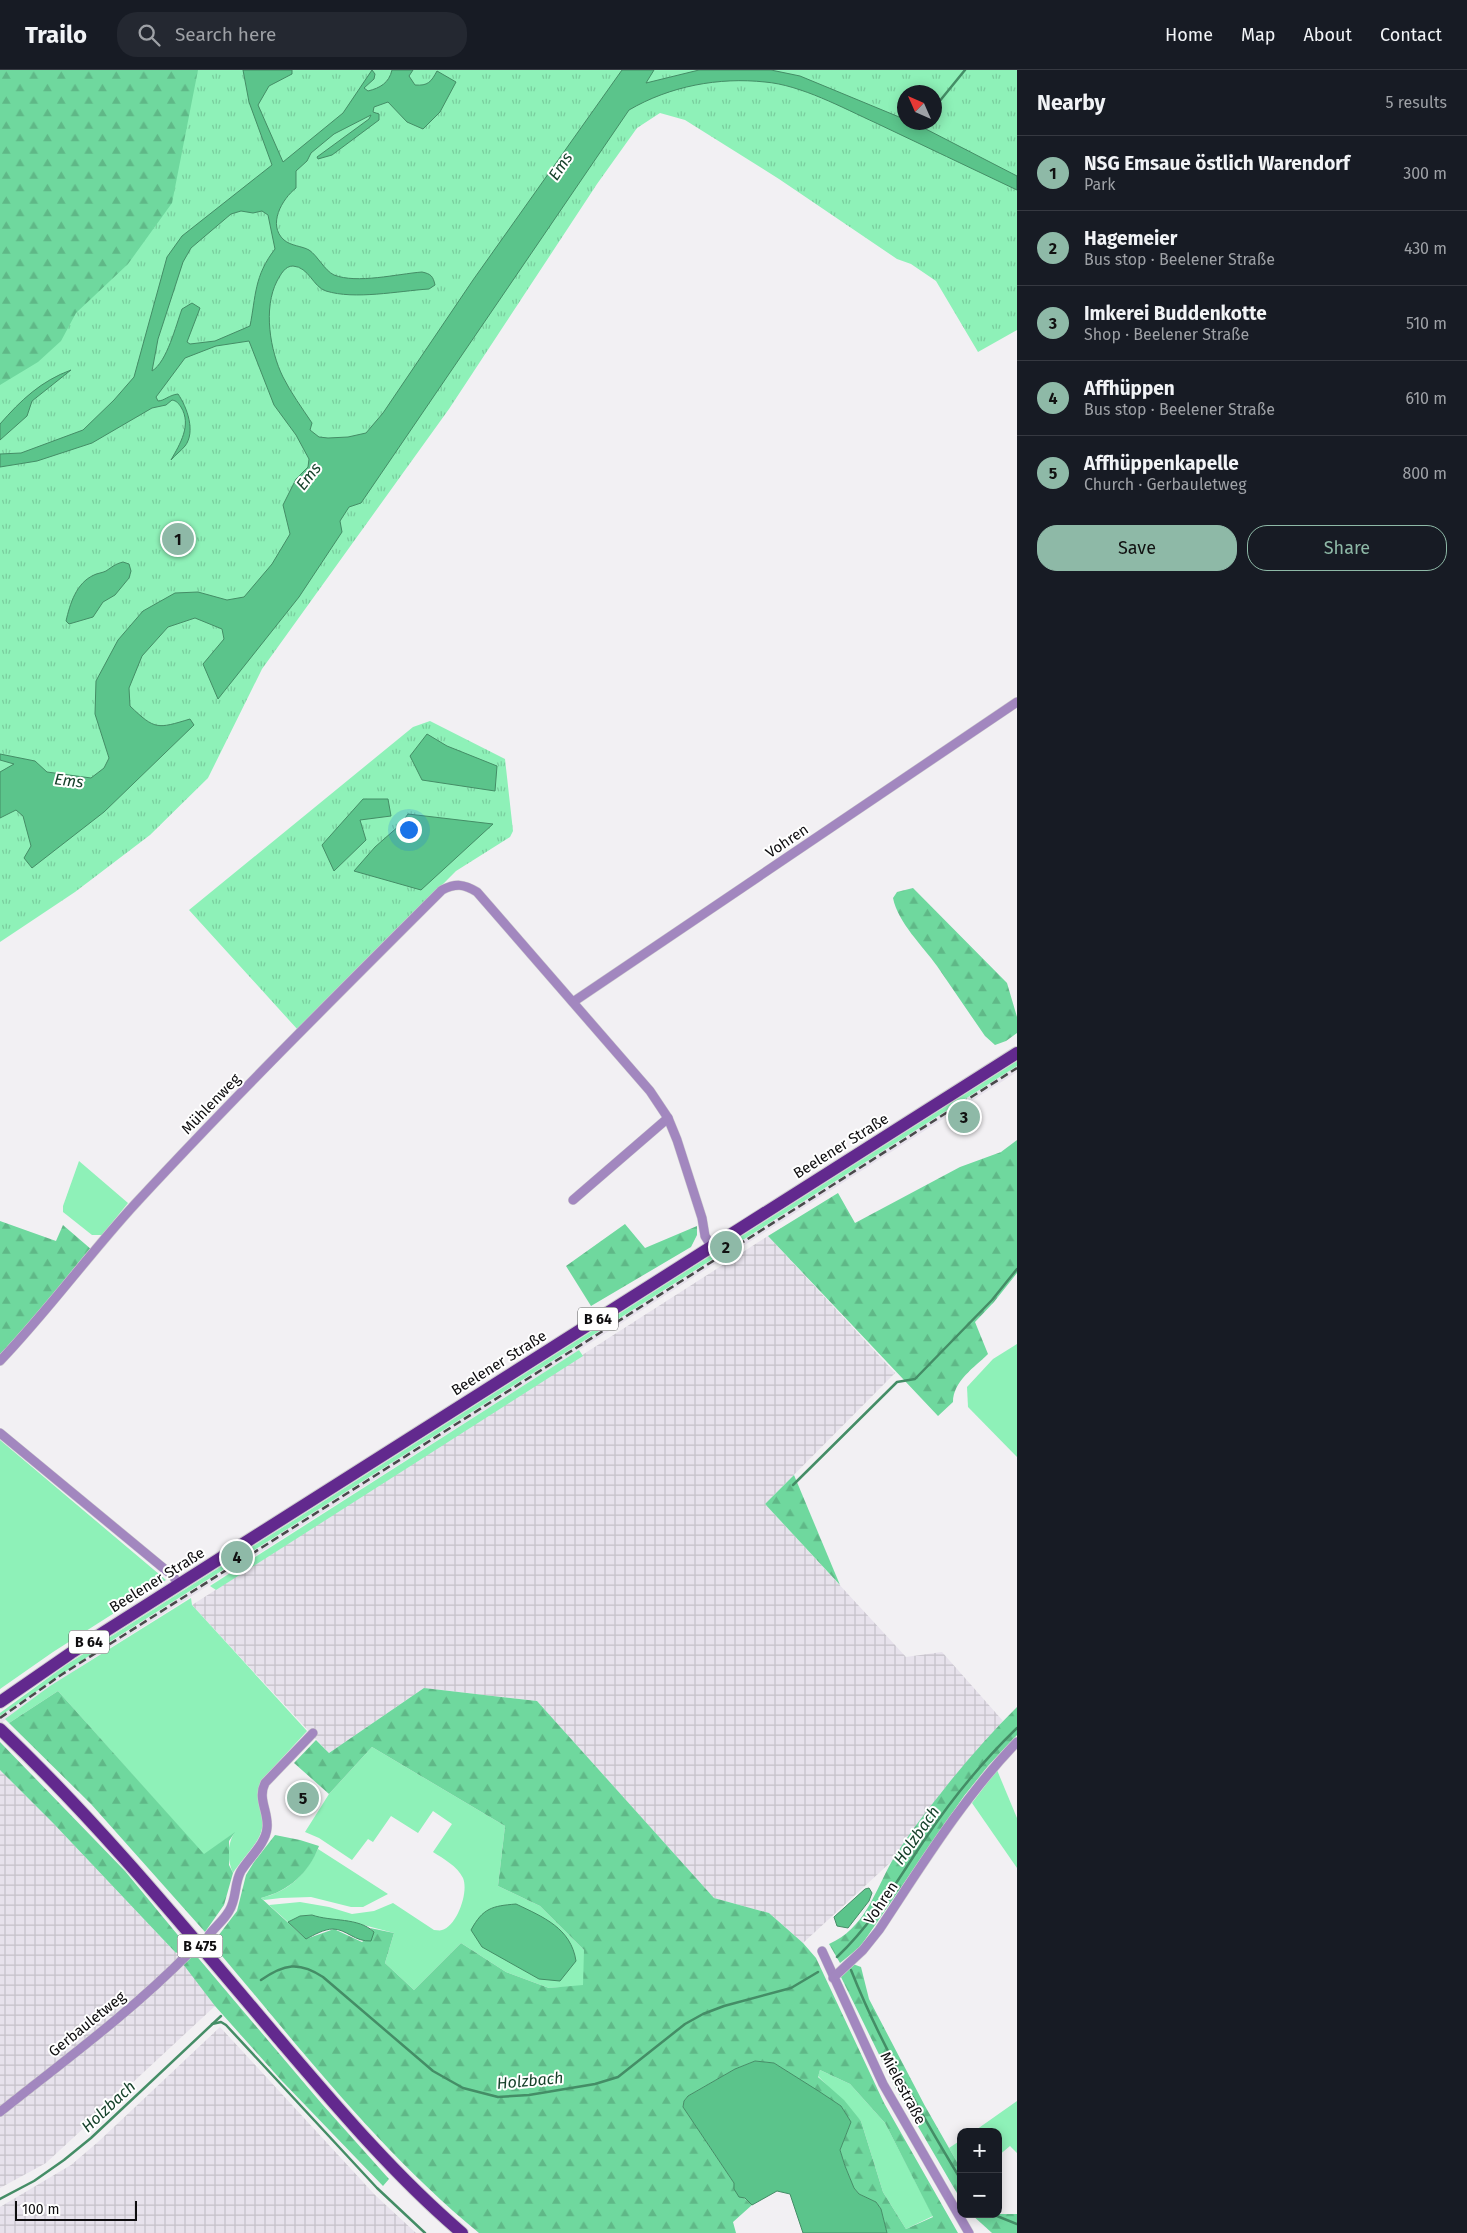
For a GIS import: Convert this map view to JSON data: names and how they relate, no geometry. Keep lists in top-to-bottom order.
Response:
{
  "streets": {
    "main road": ["Beelener Straße", "B 64", "B 475"],
    "street": [
      "Vohren",
      "Mühlenweg",
      "Gerbauletweg",
      "Mielestraße"
    ]
  },
  "crossings": [
    ["Vohren", "Mühlenweg"],
    ["Vohren", "Mielestraße"]
  ],
  "water": ["Ems", "Holzbach"],
  "scale_bar": "100 m",
  "north": "top left",
  "page": {
    "header": "Trailo",
    "search": "Search here",
    "nav": [
      "Home",
      "Map",
      "About",
      "Contact"
    ],
    "heading": ["Nearby", "5 results"],
    "list": [
      {
        "mark": "1",
        "name": "NSG Emsaue östlich Warendorf",
        "note": "Park",
        "value": "300 m"
      },
      {
        "mark": "2",
        "name": "Hagemeier",
        "note": "Bus stop · Beelener Straße",
        "value": "430 m"
      },
      {
        "mark": "3",
        "name": "Imkerei Buddenkotte",
        "note": "Shop · Beelener Straße",
        "value": "510 m"
      },
      {
        "mark": "4",
        "name": "Affhüppen",
        "note": "Bus stop · Beelener Straße",
        "value": "610 m"
      },
      {
        "mark": "5",
        "name": "Affhüppenkapelle",
        "note": "Church · Gerbauletweg",
        "value": "800 m"
      }
    ],
    "buttons": ["Save", "Share"],
    "pins": [
      "1",
      "3",
      "2",
      "4",
      "5"
    ],
    "map_buttons": ["+", "−"],
    "scale": "100 m"
  }
}
